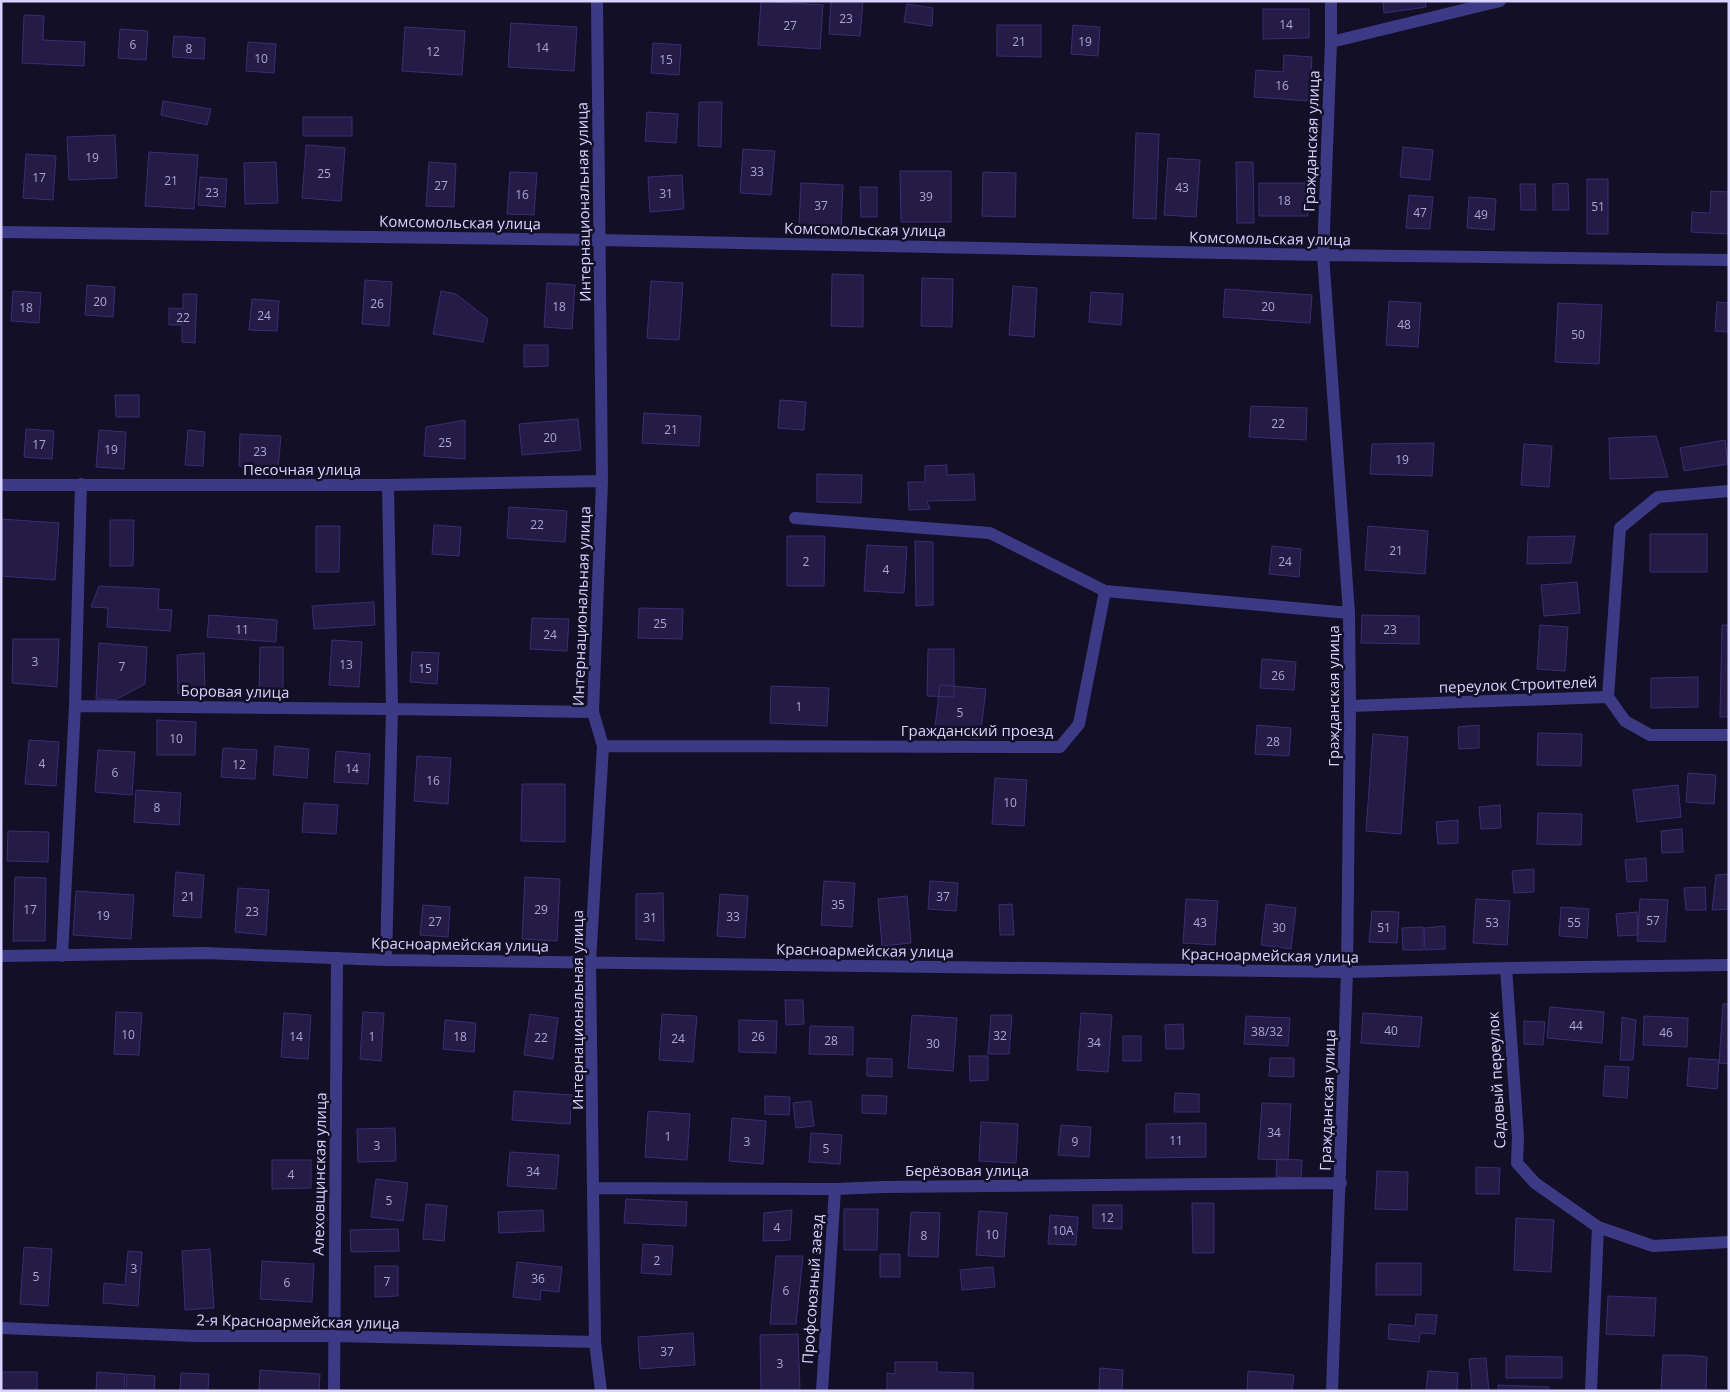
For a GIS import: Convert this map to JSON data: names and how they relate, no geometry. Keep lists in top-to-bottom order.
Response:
{
  "streets": {
    "street": [
      "Гражданская улица",
      "Интернациональная улица",
      "Комсомольская улица",
      "Песочная улица",
      "переулок Строителей",
      "Боровая улица",
      "Гражданский проезд",
      "Красноармейская улица",
      "Садовый переулок",
      "Берёзовая улица",
      "Алеховщинская улица",
      "Профсоюзный заезд",
      "2-я Красноармейская улица"
    ]
  },
  "crossings": [
    ["Гражданская улица", "Комсомольская улица"],
    ["Гражданская улица", "переулок Строителей"],
    ["Гражданская улица", "Красноармейская улица"],
    ["Гражданская улица", "Берёзовая улица"],
    ["Интернациональная улица", "Комсомольская улица"],
    ["Интернациональная улица", "Песочная улица"],
    ["Интернациональная улица", "Боровая улица"],
    ["Интернациональная улица", "Гражданский проезд"],
    ["Интернациональная улица", "Красноармейская улица"],
    ["Интернациональная улица", "Берёзовая улица"],
    ["Интернациональная улица", "2-я Красноармейская улица"],
    ["Красноармейская улица", "Садовый переулок"],
    ["Красноармейская улица", "Алеховщинская улица"],
    ["Берёзовая улица", "Профсоюзный заезд"],
    ["Алеховщинская улица", "2-я Красноармейская улица"]
  ],
  "house_numbers": [
    "23",
    "14",
    "27",
    "21",
    "19",
    "6",
    "14",
    "8",
    "12",
    "10",
    "15",
    "16",
    "19",
    "33",
    "25",
    "17",
    "21",
    "27",
    "43",
    "23",
    "31",
    "16",
    "39",
    "18",
    "37",
    "51",
    "47",
    "49",
    "20",
    "26",
    "18",
    "20",
    "18",
    "24",
    "22",
    "48",
    "50",
    "22",
    "21",
    "20",
    "25",
    "17",
    "19",
    "23",
    "19",
    "22",
    "21",
    "2",
    "24",
    "4",
    "25",
    "11",
    "23",
    "24",
    "3",
    "13",
    "7",
    "15",
    "26",
    "1",
    "5",
    "10",
    "28",
    "4",
    "12",
    "14",
    "6",
    "16",
    "10",
    "8",
    "21",
    "37",
    "35",
    "17",
    "29",
    "23",
    "19",
    "33",
    "31",
    "57",
    "27",
    "43",
    "53",
    "55",
    "30",
    "51",
    "44",
    "40",
    "38/32",
    "46",
    "10",
    "32",
    "14",
    "1",
    "18",
    "26",
    "22",
    "24",
    "28",
    "34",
    "30",
    "34",
    "1",
    "11",
    "3",
    "9",
    "3",
    "5",
    "34",
    "4",
    "5",
    "12",
    "4",
    "10А",
    "10",
    "8",
    "2",
    "3",
    "5",
    "36",
    "7",
    "6",
    "6",
    "37",
    "3"
  ]
}
